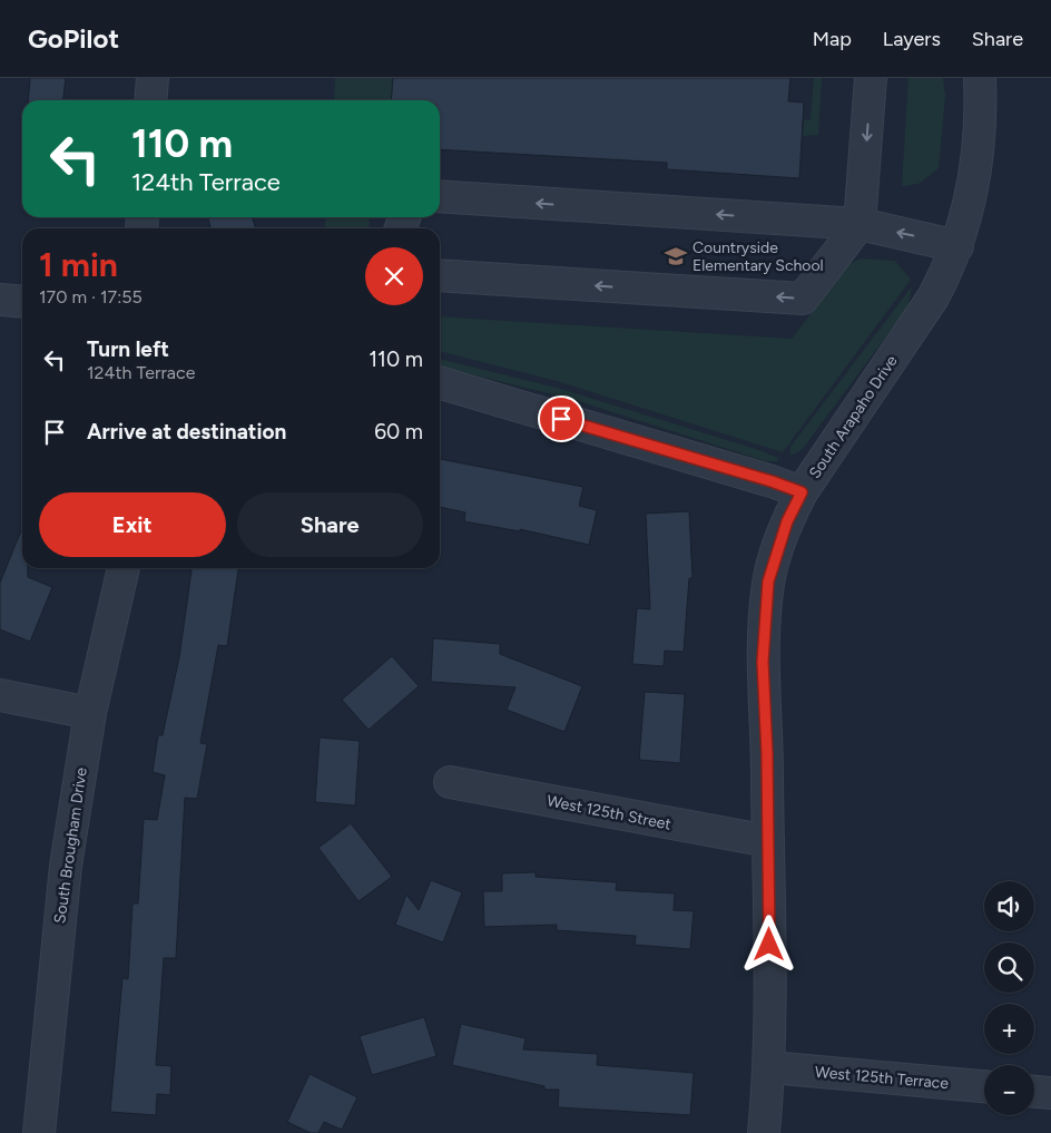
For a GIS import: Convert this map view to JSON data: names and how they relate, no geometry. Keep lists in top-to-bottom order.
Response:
{
  "streets": {
    "street": [
      "South Arapaho Drive",
      "West 125th Street",
      "South Brougham Drive",
      "West 125th Terrace"
    ]
  },
  "crossings": [
    ["South Arapaho Drive", "West 125th Street"],
    ["South Arapaho Drive", "West 125th Terrace"]
  ],
  "places": {
    "school or university": ["Countryside Elementary School"]
  },
  "page": {
    "header": "GoPilot",
    "nav": ["Map", "Layers", "Share"],
    "turn": ["110 m", "124th Terrace"],
    "heading": ["1 min", "170 m · 17:55"],
    "list": [
      {
        "name": "Turn left",
        "note": "124th Terrace",
        "value": "110 m"
      },
      {
        "name": "Arrive at destination",
        "value": "60 m"
      }
    ],
    "buttons": ["Exit", "Share"],
    "map_buttons": ["+", "−"]
  }
}
